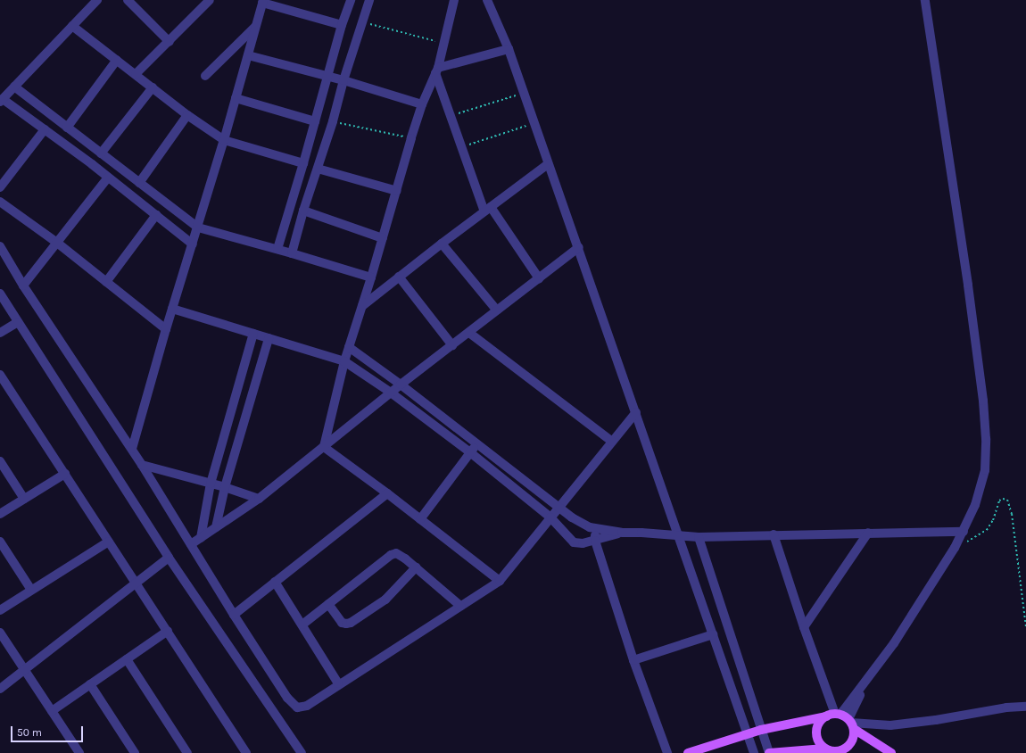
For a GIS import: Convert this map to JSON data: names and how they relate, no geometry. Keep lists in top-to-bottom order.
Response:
{
  "scale_bar": "50 m"
}
